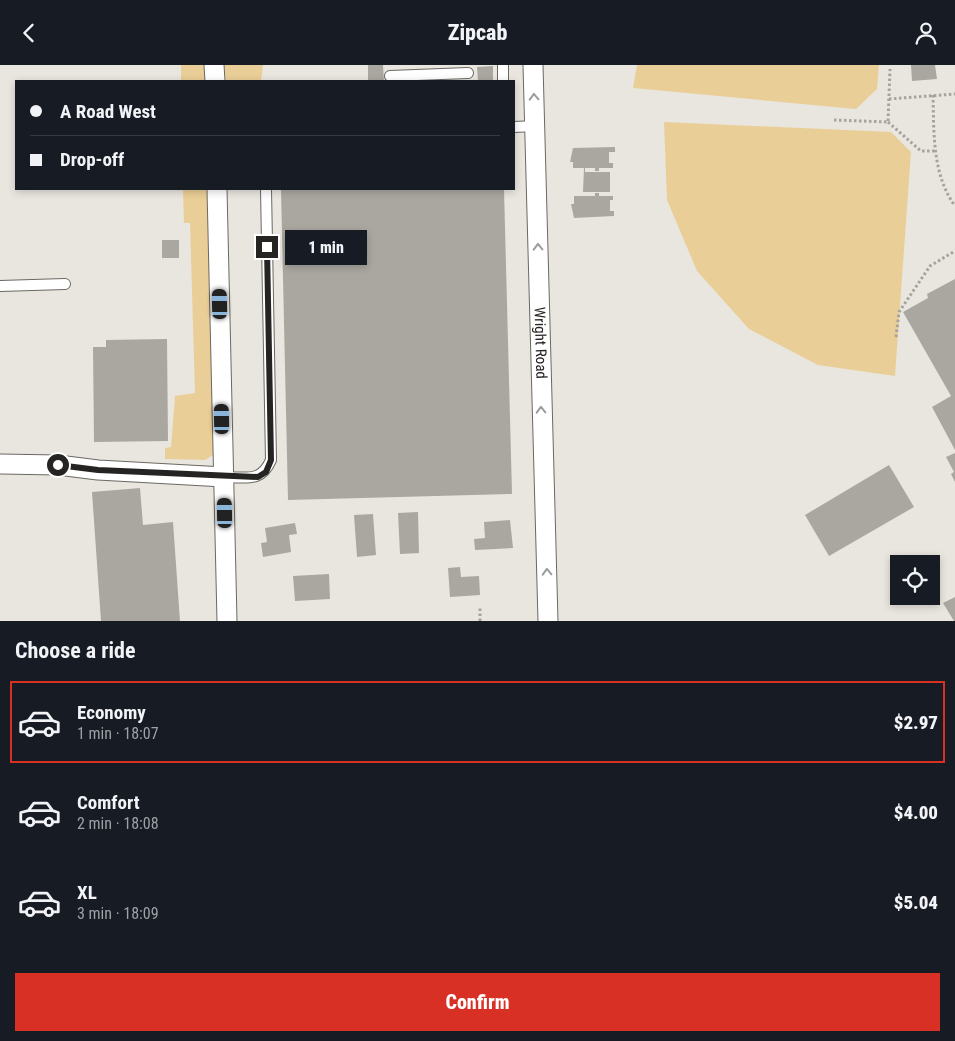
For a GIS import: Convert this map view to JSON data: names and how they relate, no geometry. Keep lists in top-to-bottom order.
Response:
{
  "streets": {
    "street": ["Wright Road"]
  },
  "one_way": ["Wright Road"],
  "page": {
    "header": "Zipcab",
    "banner": ["A Road West", "Drop-off"],
    "bubble": "1 min",
    "heading": "Choose a ride",
    "list": [
      {
        "name": "Economy",
        "note": "1 min · 18:07",
        "value": "$2.97"
      },
      {
        "name": "Comfort",
        "note": "2 min · 18:08",
        "value": "$4.00"
      },
      {
        "name": "XL",
        "note": "3 min · 18:09",
        "value": "$5.04"
      }
    ],
    "buttons": "Confirm"
  }
}
